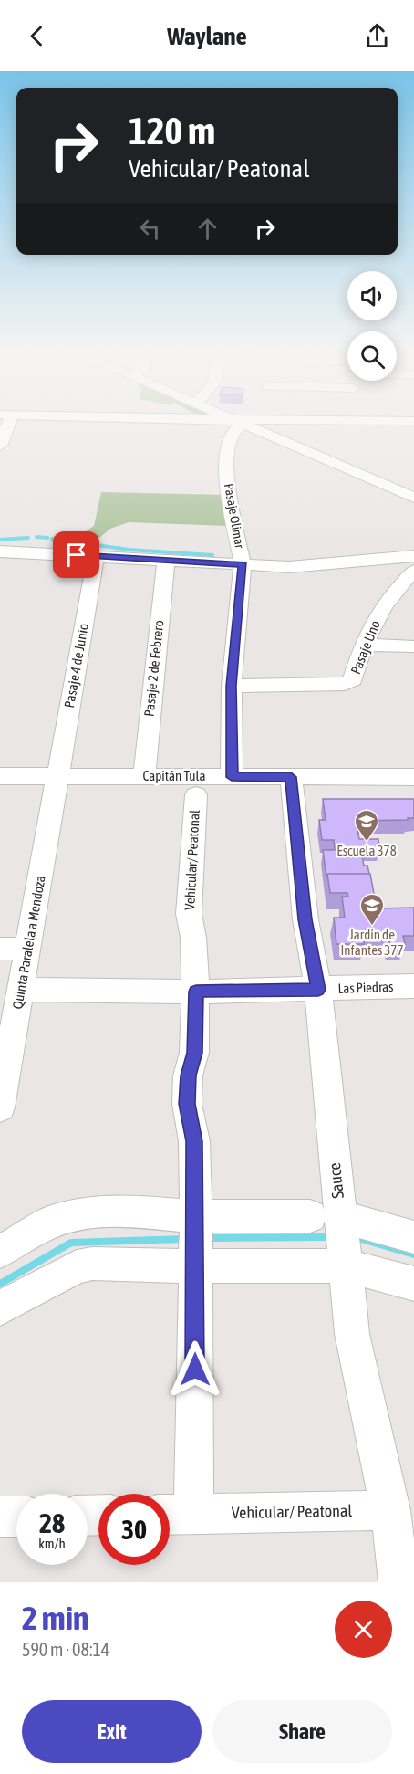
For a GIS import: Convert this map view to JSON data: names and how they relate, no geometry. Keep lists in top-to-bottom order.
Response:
{
  "streets": {
    "street": [
      "Pasaje Olimar",
      "Pasaje Uno",
      "Pasaje 4 de Junio",
      "Pasaje 2 de Febrero",
      "Capitán Tula",
      "Vehicular/ Peatonal",
      "Quinta Paralela a Mendoza",
      "Las Piedras",
      "Sauce"
    ]
  },
  "crossings": [
    ["Pasaje Olimar", "Pasaje Uno"],
    ["Pasaje Olimar", "Capitán Tula"],
    ["Pasaje 4 de Junio", "Capitán Tula"],
    ["Pasaje 4 de Junio", "Quinta Paralela a Mendoza"],
    ["Pasaje 2 de Febrero", "Capitán Tula"],
    ["Capitán Tula", "Quinta Paralela a Mendoza"],
    ["Capitán Tula", "Sauce"],
    ["Vehicular/ Peatonal", "Sauce"],
    ["Las Piedras", "Sauce"]
  ],
  "places": {
    "school or university": ["Escuela 378", "Jardín de Infantes 377"]
  },
  "page": {
    "header": "Waylane",
    "turn": ["120 m", "Vehicular/ Peatonal"],
    "speed": "28 km/h",
    "limit": "30",
    "heading": ["2 min", "590 m · 08:14"],
    "buttons": ["Exit", "Share"]
  }
}
